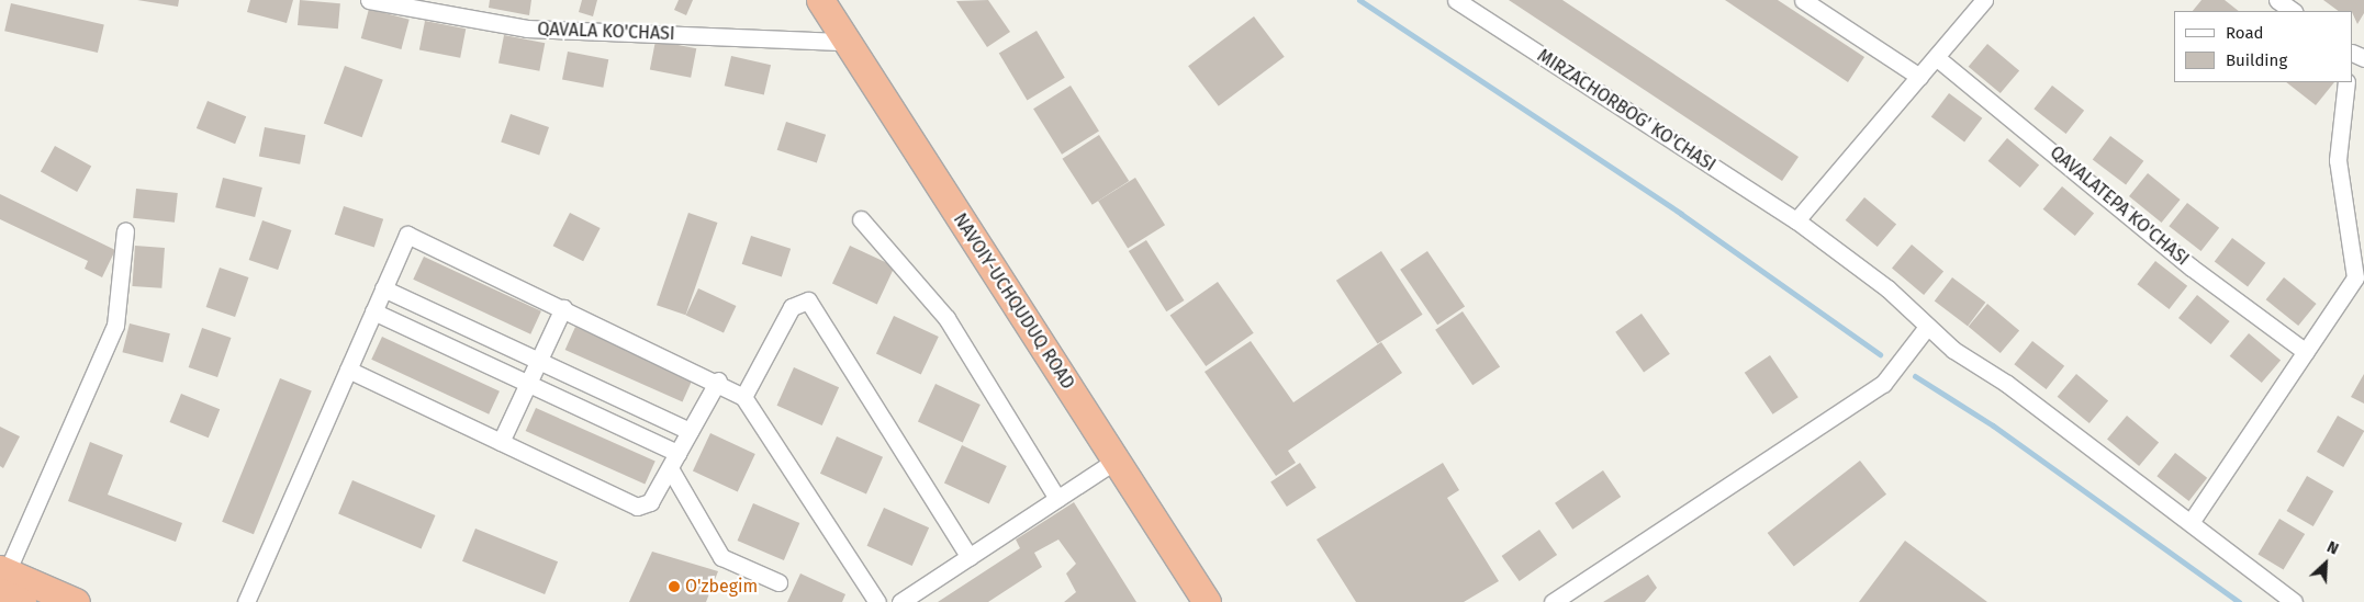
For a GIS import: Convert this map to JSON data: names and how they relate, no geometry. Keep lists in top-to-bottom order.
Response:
{
  "streets": {
    "highway": ["NAVOIY-UCHQUDUQ ROAD"],
    "street": ["QAVALA KO'CHASI", "MIRZACHORBOG' KO'CHASI", "QAVALATEPA KO'CHASI"]
  },
  "crossings": [
    ["QAVALA KO'CHASI", "NAVOIY-UCHQUDUQ ROAD"]
  ],
  "places": ["O'zbegim"],
  "legend": ["Road", "Building"],
  "north": "top right"
}
